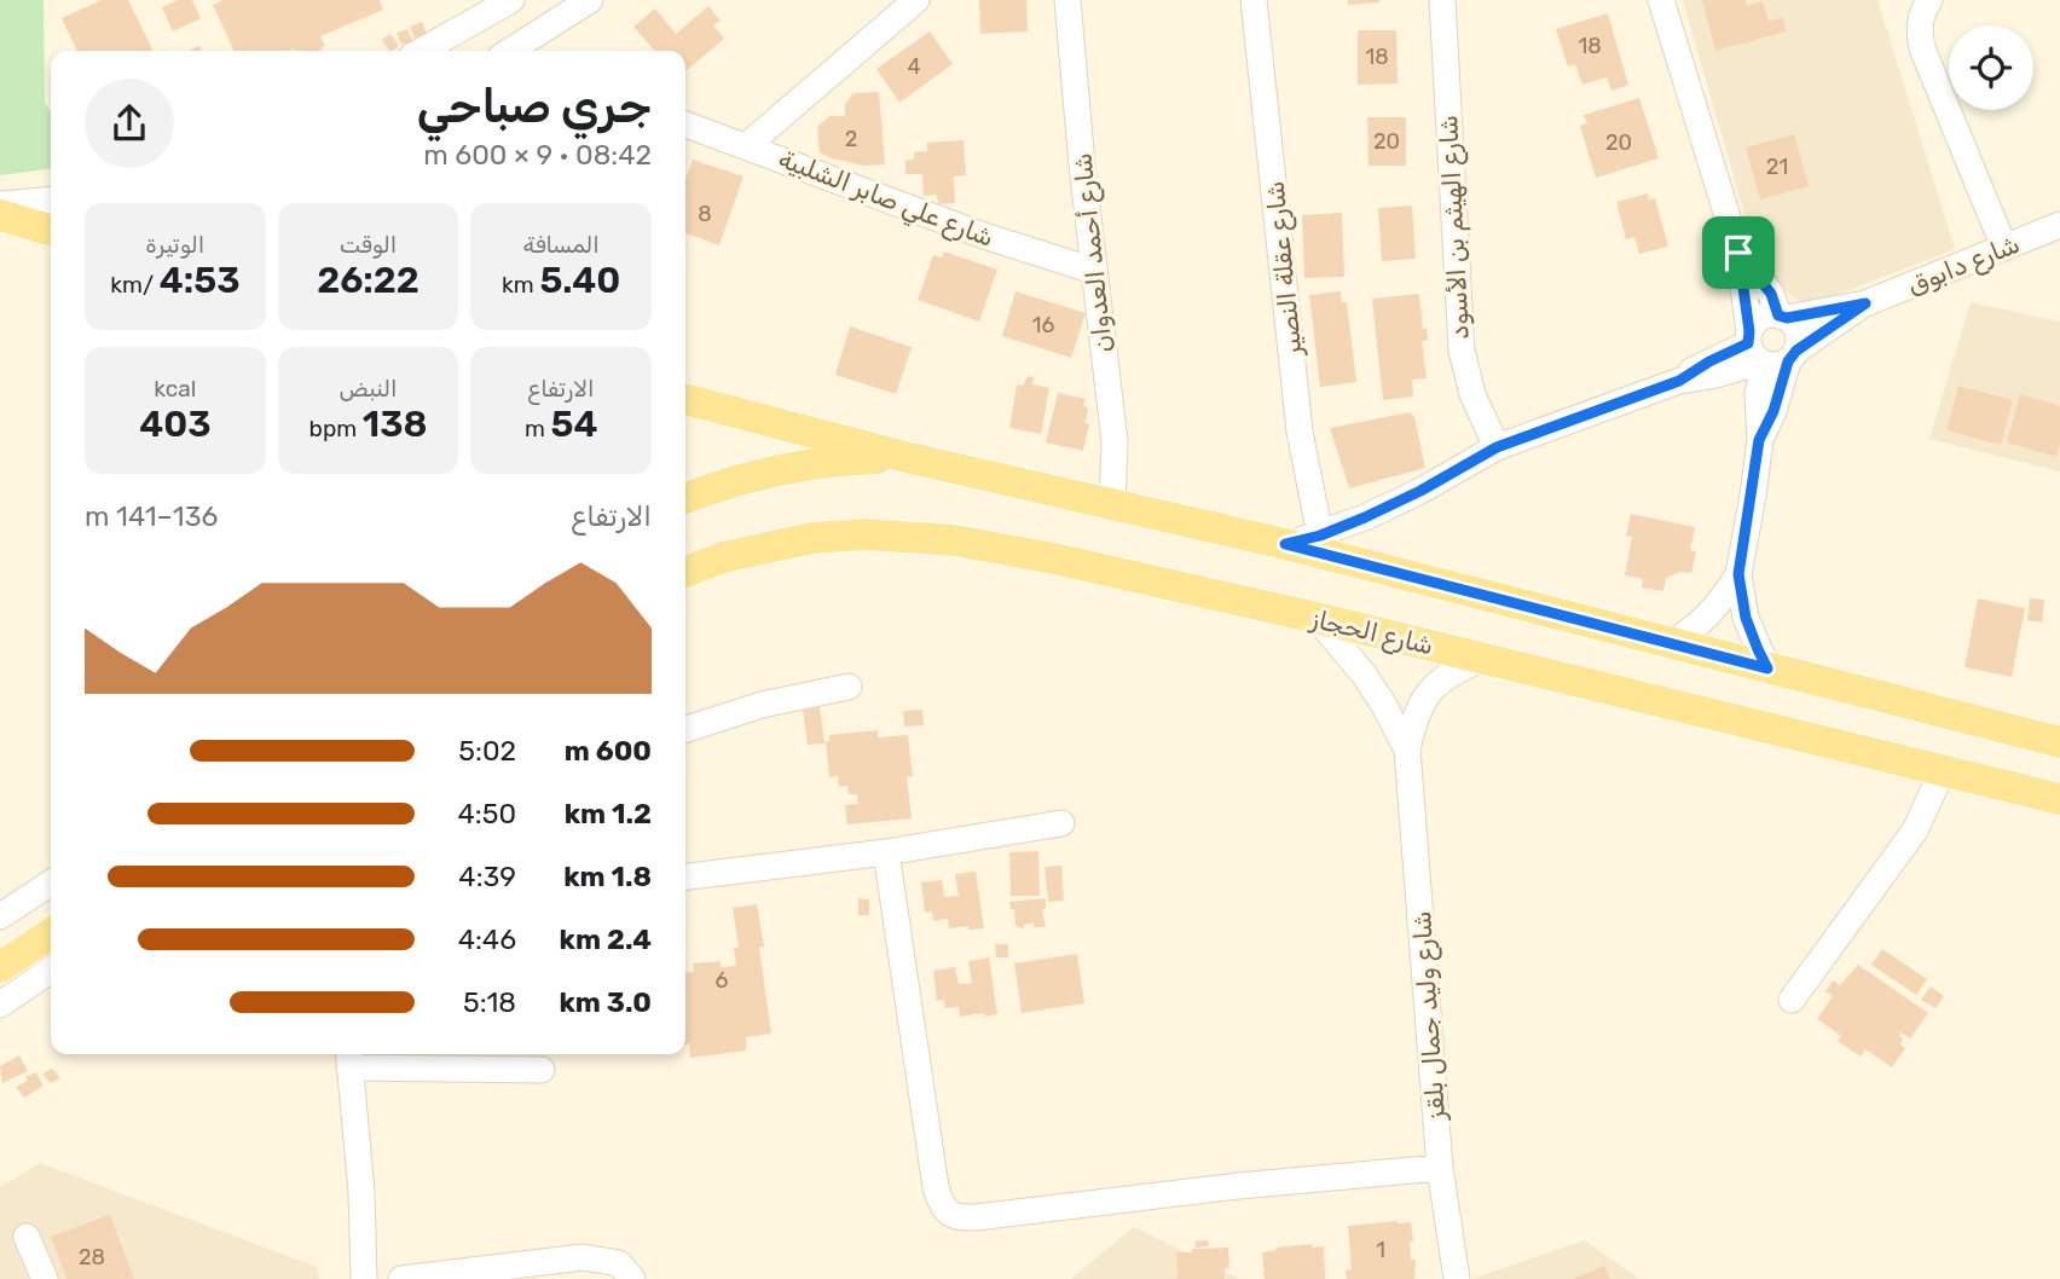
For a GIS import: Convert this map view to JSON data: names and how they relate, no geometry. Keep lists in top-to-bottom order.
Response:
{
  "streets": {
    "main road": ["شارع الحجاز"],
    "street": [
      "شارع علي صابر الشلبية",
      "شارع الهيثم بن الأسود",
      "شارع أحمد العدوان",
      "شارع دابوق",
      "شارع عقلة النصير",
      "شارع وليد جمال بلقز"
    ]
  },
  "crossings": [
    ["شارع علي صابر الشلبية", "شارع أحمد العدوان"],
    ["شارع الحجاز", "شارع وليد جمال بلقز"]
  ],
  "house_numbers": [
    "18",
    "18",
    "4",
    "2",
    "20",
    "20",
    "21",
    "8",
    "16",
    "6",
    "1",
    "28"
  ],
  "page": {
    "heading": ["جري صباحي", "08:42 · 9 × 600 m"],
    "stats": [
      ["المسافة", "5.40 km"],
      ["الوقت", "26:22"],
      ["الوتيرة", "4:53 /km"],
      ["الارتفاع", "54 m"],
      ["النبض", "138 bpm"],
      ["kcal", "403"]
    ],
    "chart": ["الارتفاع", "136–141 m"],
    "list": [
      {
        "name": "600 m",
        "note": "5:02"
      },
      {
        "name": "1.2 km",
        "note": "4:50"
      },
      {
        "name": "1.8 km",
        "note": "4:39"
      },
      {
        "name": "2.4 km",
        "note": "4:46"
      },
      {
        "name": "3.0 km",
        "note": "5:18"
      }
    ]
  }
}
